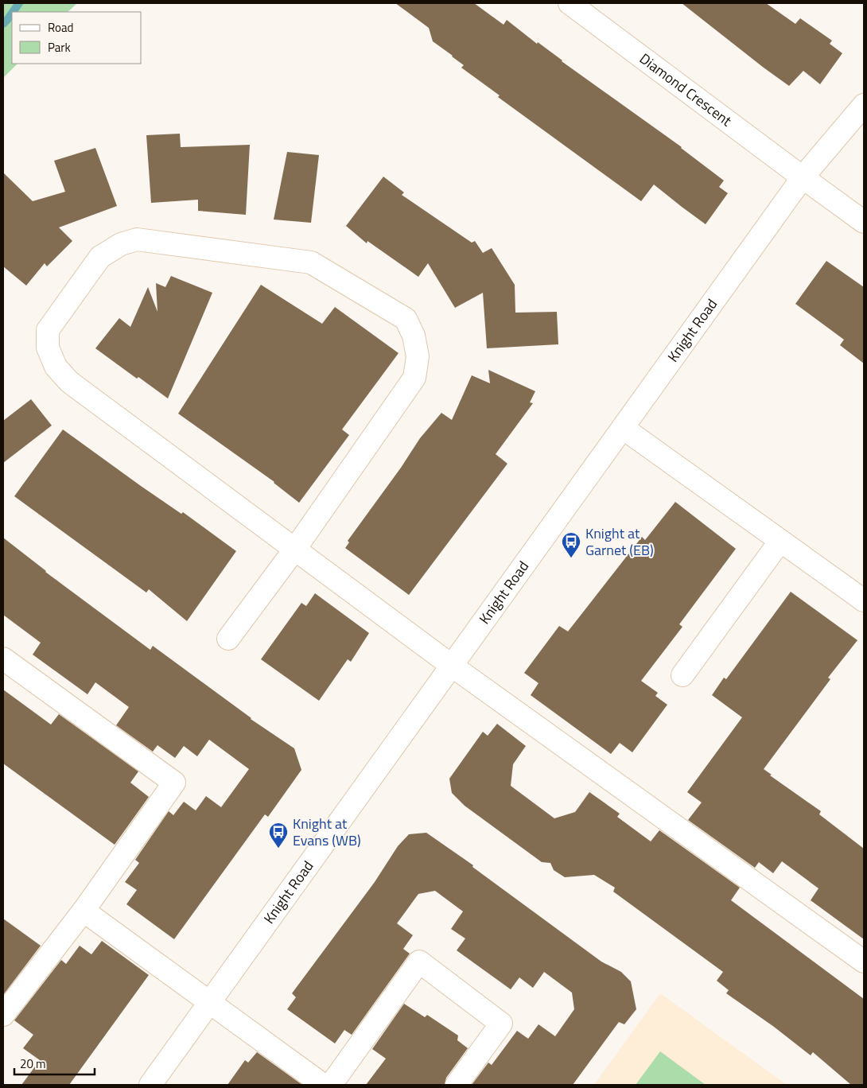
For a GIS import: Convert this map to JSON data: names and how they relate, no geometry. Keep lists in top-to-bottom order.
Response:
{
  "streets": {
    "street": ["Diamond Crescent", "Knight Road"]
  },
  "crossings": [
    ["Diamond Crescent", "Knight Road"]
  ],
  "places": {
    "bus stop": ["Knight at Garnet (EB)", "Knight at Evans (WB)"]
  },
  "legend": ["Road", "Park"],
  "scale_bar": "20 m"
}
